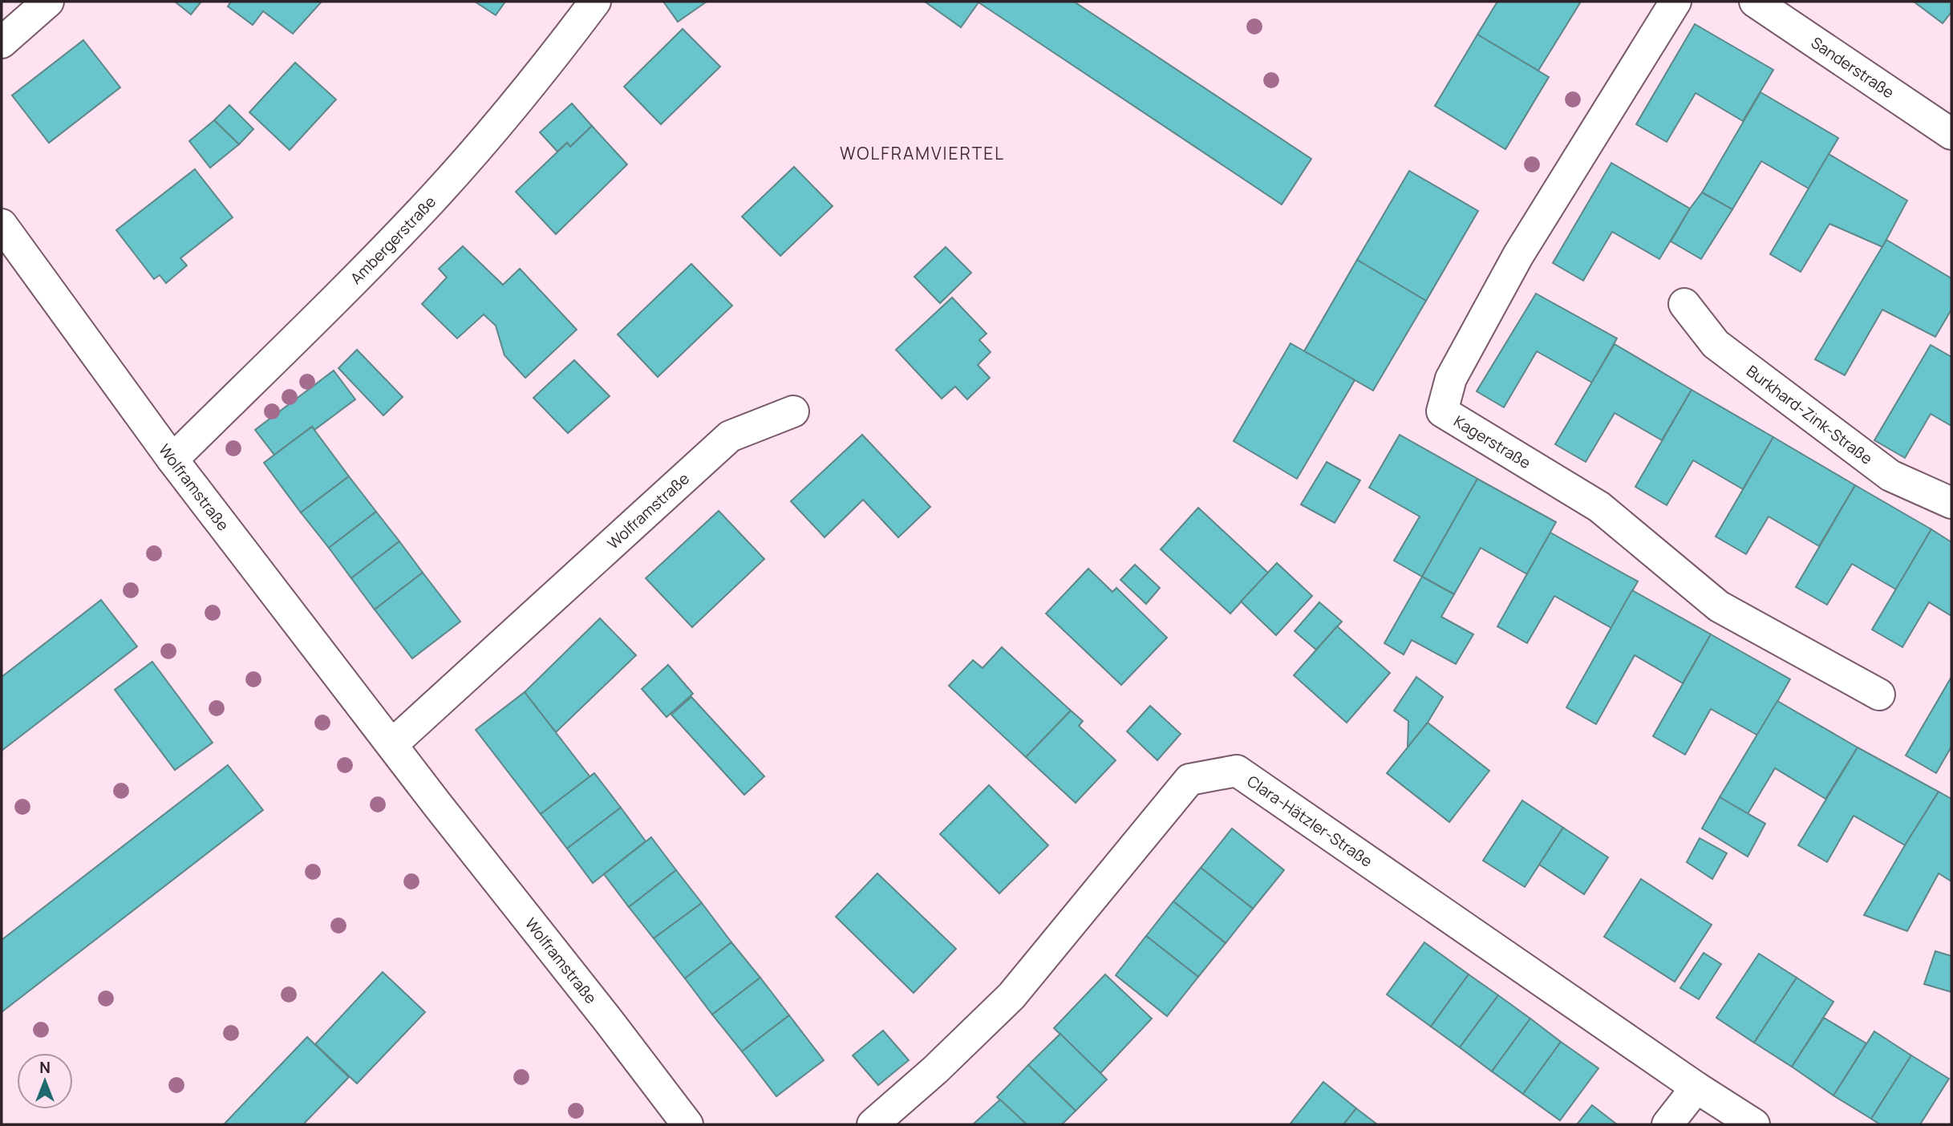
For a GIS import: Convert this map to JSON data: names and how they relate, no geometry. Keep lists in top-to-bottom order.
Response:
{
  "streets": {
    "street": [
      "Sanderstraße",
      "Ambergerstraße",
      "Burkhard-Zink-Straße",
      "Kagerstraße",
      "Wolframstraße",
      "Clara-Hätzler-Straße"
    ]
  },
  "crossings": [
    ["Ambergerstraße", "Wolframstraße"]
  ],
  "districts": ["WOLFRAMVIERTEL"],
  "north": "top"
}
